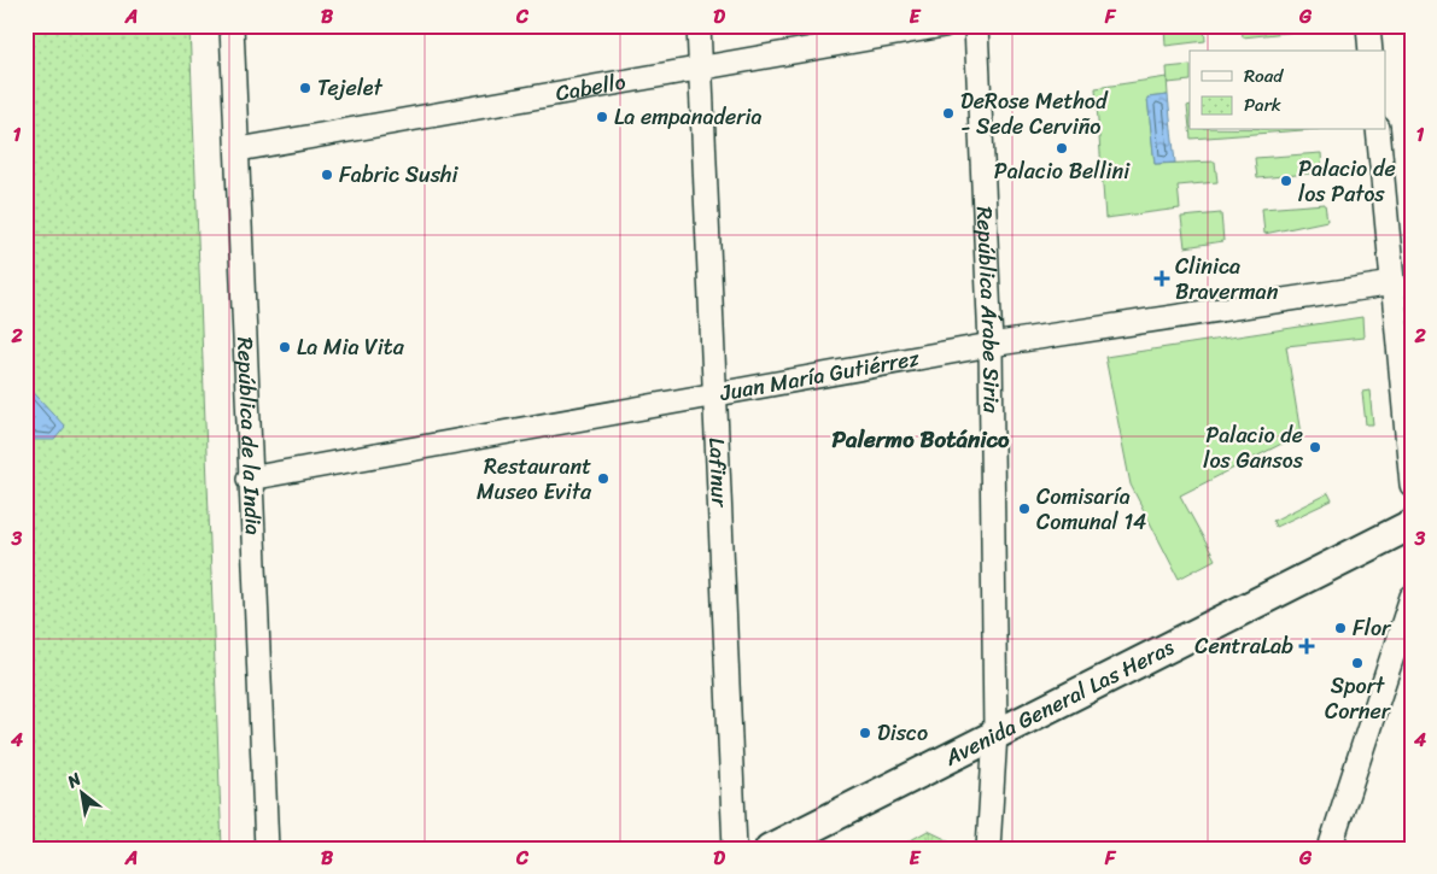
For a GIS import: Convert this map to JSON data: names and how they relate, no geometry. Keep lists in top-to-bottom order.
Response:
{
  "streets": {
    "main road": ["Avenida General Las Heras"],
    "street": [
      "Cabello",
      "República Árabe Siria",
      "Juan María Gutiérrez",
      "República de la India",
      "Lafinur"
    ]
  },
  "crossings": [
    ["Cabello", "República de la India"],
    ["Cabello", "Lafinur"],
    ["República Árabe Siria", "Juan María Gutiérrez"],
    ["República Árabe Siria", "Avenida General Las Heras"],
    ["Juan María Gutiérrez", "República de la India"],
    ["Juan María Gutiérrez", "Lafinur"]
  ],
  "districts": ["Palermo Botánico"],
  "places": {
    "other": [
      "Tejelet",
      "DeRose Method - Sede Cerviño",
      "La empanaderia",
      "Palacio Bellini",
      "Fabric Sushi",
      "Palacio de los Patos",
      "La Mia Vita",
      "Palacio de los Gansos",
      "Restaurant Museo Evita",
      "Comisaría Comunal 14",
      "Flor",
      "Sport Corner",
      "Disco"
    ],
    "health": ["Clinica Braverman", "CentraLab"]
  },
  "legend": ["Road", "Park"],
  "north": "top left",
  "grid": {
    "columns": [
      "A",
      "B",
      "C",
      "D",
      "E",
      "F",
      "G"
    ],
    "rows": [
      "1",
      "2",
      "3",
      "4"
    ]
  }
}
